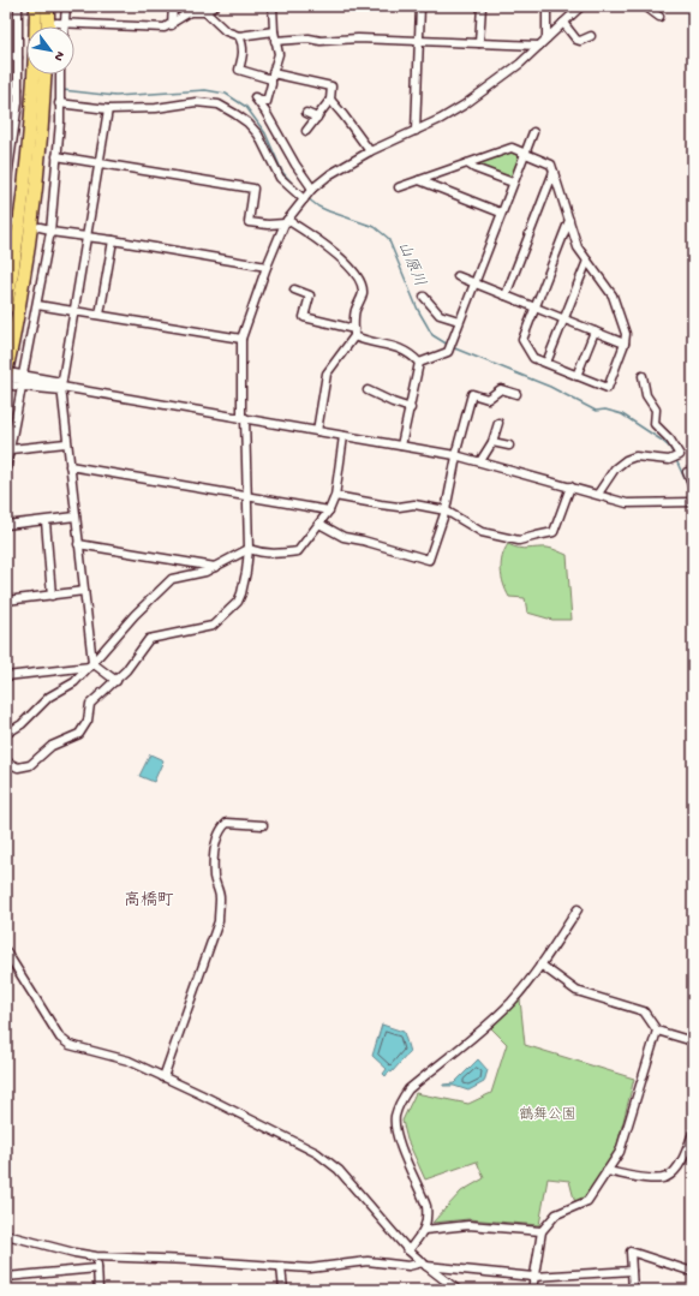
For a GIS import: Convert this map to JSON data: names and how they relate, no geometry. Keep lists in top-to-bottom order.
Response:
{
  "districts": ["高橋町"],
  "water": ["山原川"],
  "parks": ["鶴舞公園"],
  "north": "bottom right"
}
